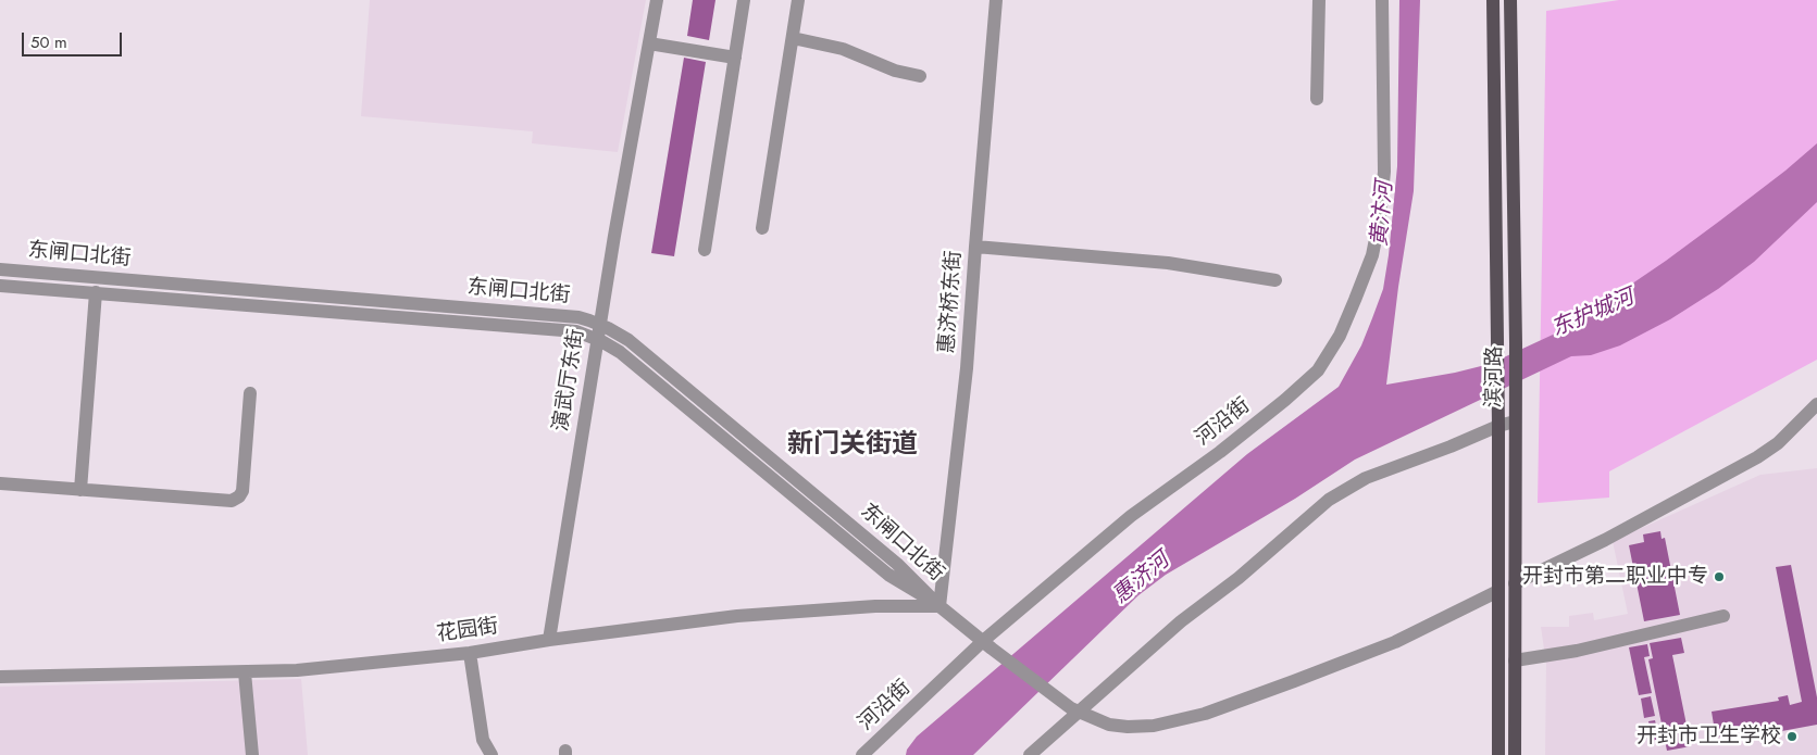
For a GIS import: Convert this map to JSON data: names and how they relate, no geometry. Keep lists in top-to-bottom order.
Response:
{
  "streets": {
    "main road": ["滨河路"],
    "street": [
      "东闸口北街",
      "惠济桥东街",
      "演武厅东街",
      "河沿街",
      "花园街"
    ]
  },
  "crossings": [
    ["东闸口北街", "惠济桥东街"],
    ["东闸口北街", "演武厅东街"],
    ["东闸口北街", "花园街"],
    ["惠济桥东街", "花园街"],
    ["演武厅东街", "花园街"]
  ],
  "districts": ["新门关街道"],
  "water": ["黄汴河", "东护城河", "惠济河"],
  "places": ["开封市第二职业中专", "开封市卫生学校"],
  "scale_bar": "50 m"
}
